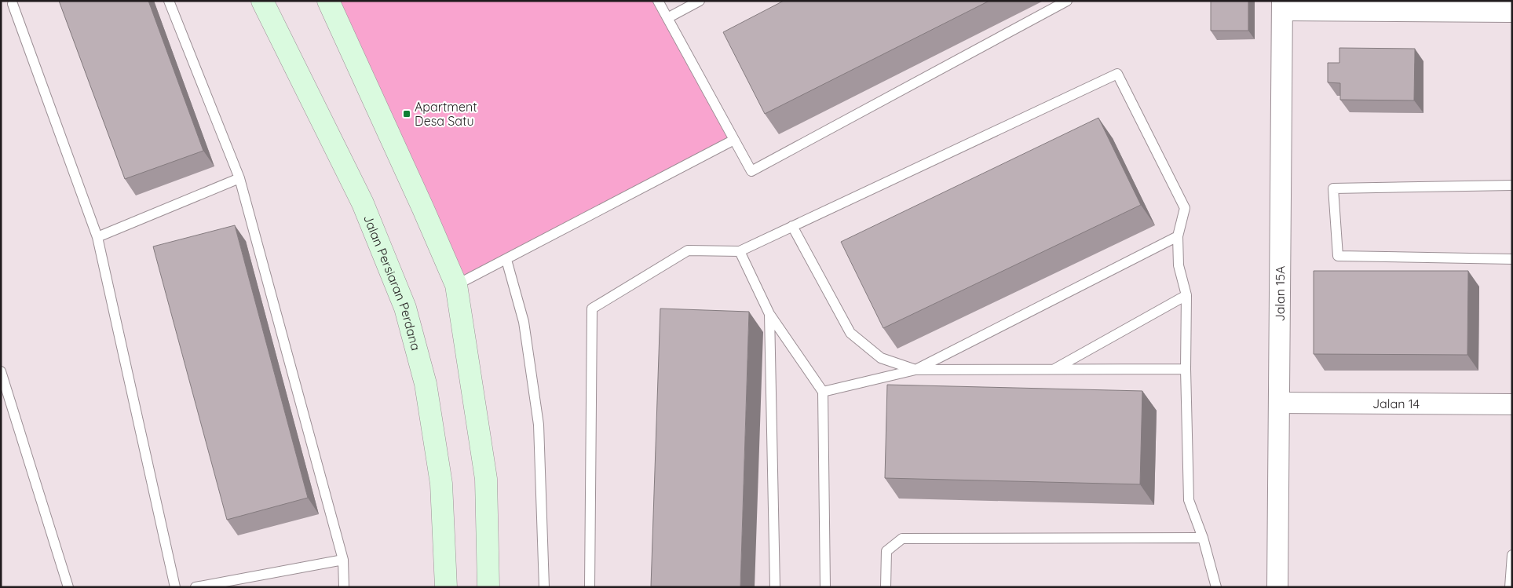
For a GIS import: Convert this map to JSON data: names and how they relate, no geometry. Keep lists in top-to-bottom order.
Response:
{
  "streets": {
    "street": ["Jalan Persiaran Perdana", "Jalan 15A", "Jalan 14"]
  },
  "crossings": [
    ["Jalan 15A", "Jalan 14"]
  ],
  "places": {
    "transit": ["Apartment Desa Satu"]
  }
}
